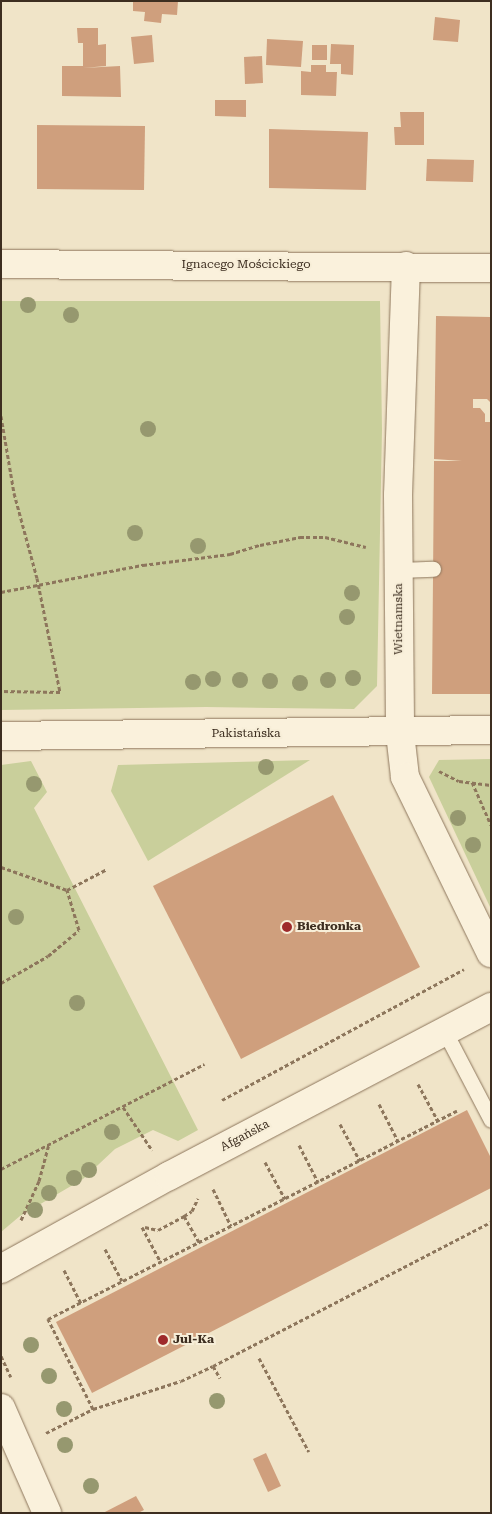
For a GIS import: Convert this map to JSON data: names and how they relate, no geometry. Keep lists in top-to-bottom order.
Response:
{
  "streets": {
    "street": [
      "Ignacego Mościckiego",
      "Wietnamska",
      "Pakistańska",
      "Afgańska"
    ]
  },
  "crossings": [
    ["Ignacego Mościckiego", "Wietnamska"],
    ["Wietnamska", "Pakistańska"]
  ],
  "places": ["Biedronka", "Jul-Ka"]
}
